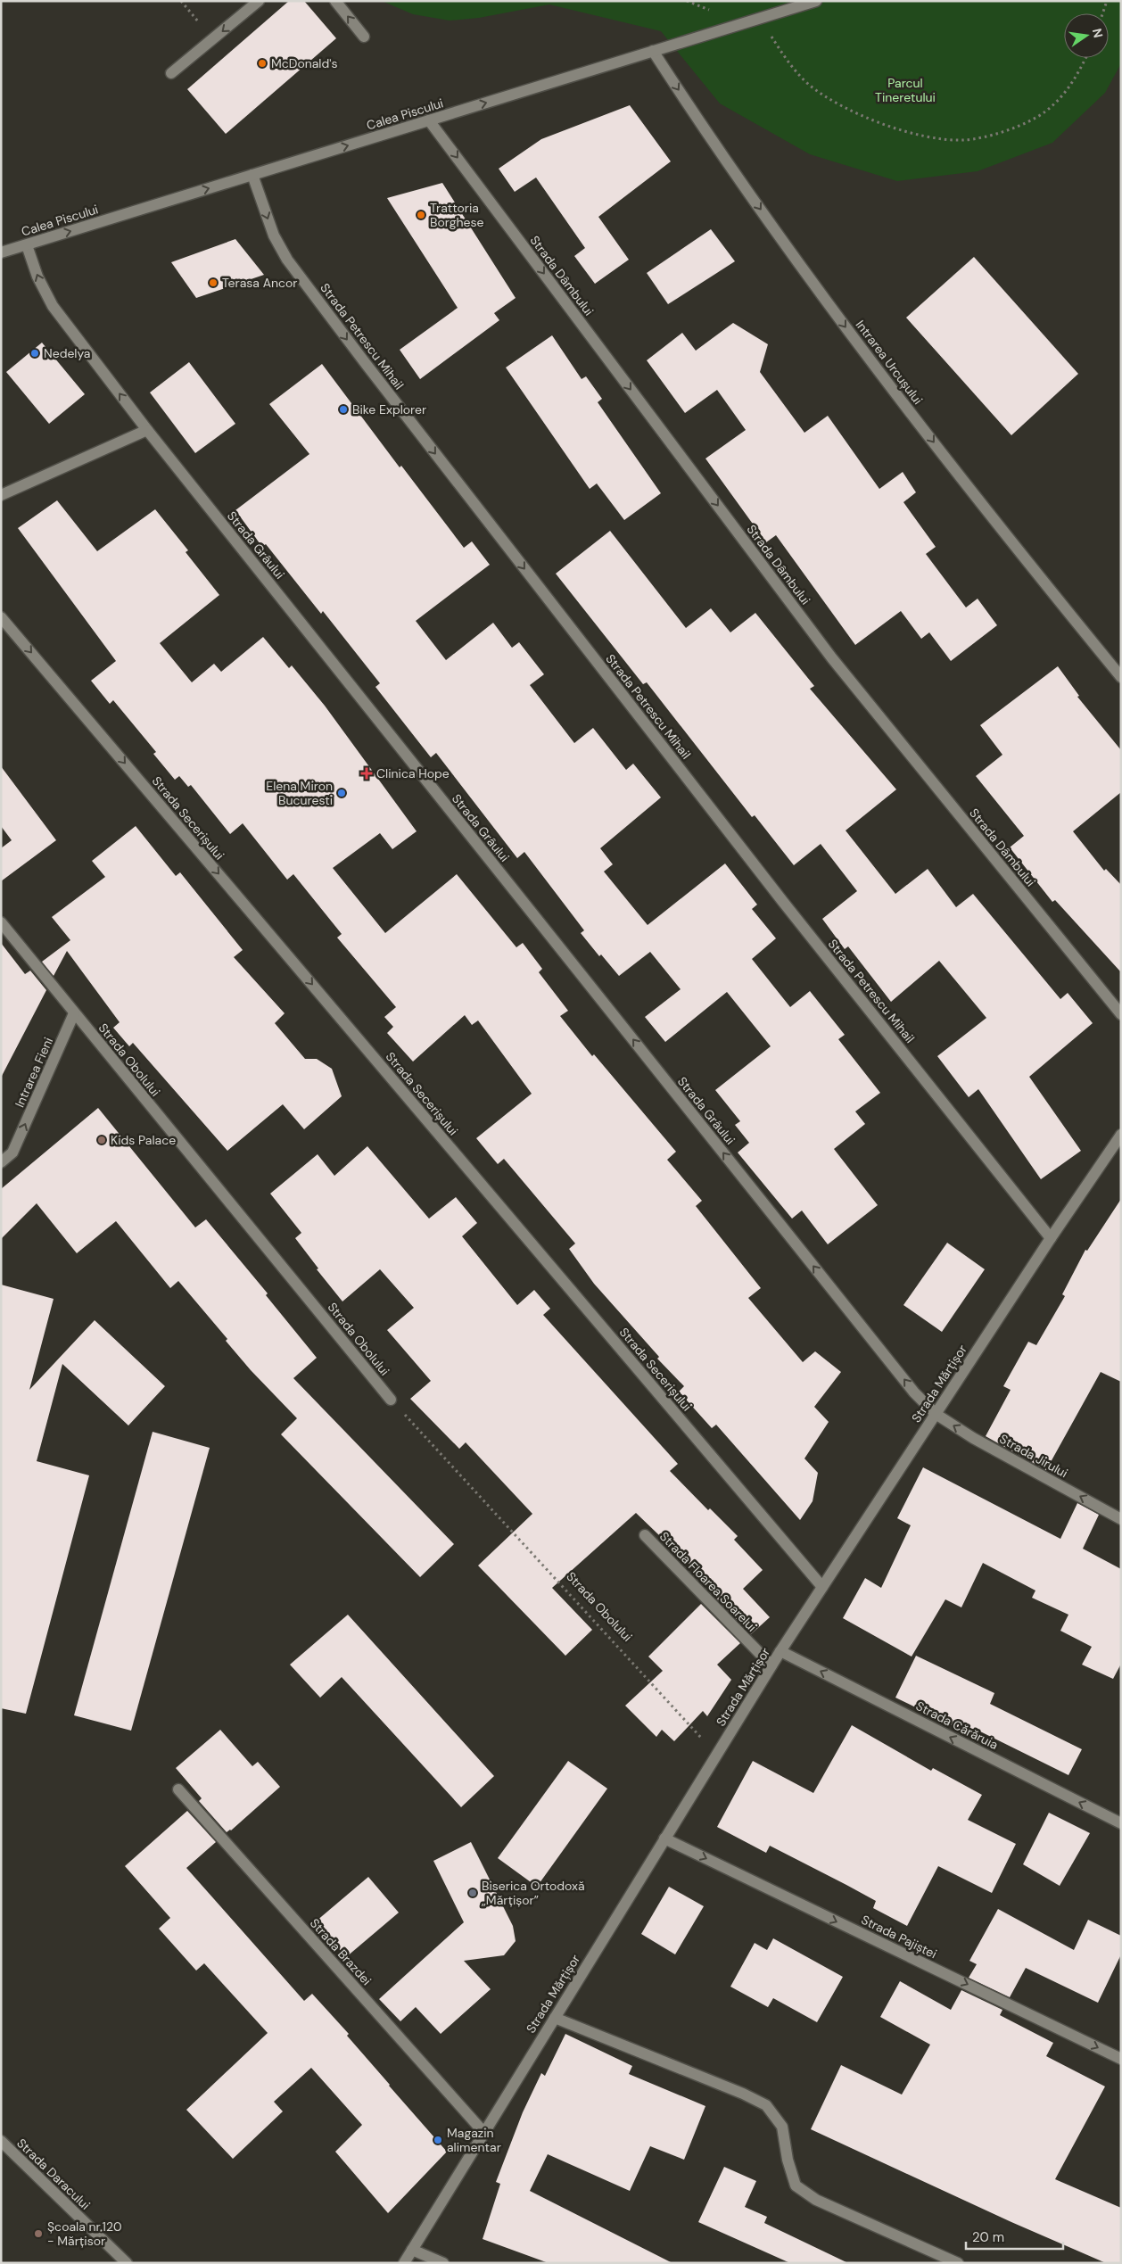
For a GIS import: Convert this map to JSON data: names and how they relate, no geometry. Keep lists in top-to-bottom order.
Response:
{
  "streets": {
    "street": [
      "Calea Piscului",
      "Strada Dâmbului",
      "Strada Petrescu Mihail",
      "Intrarea Urcușului",
      "Strada Grâului",
      "Strada Secerișului",
      "Strada Obolului",
      "Intrarea Fieni",
      "Strada Mărțișor",
      "Strada Jirului",
      "Strada Floarea Soarelui",
      "Strada Cărăruia",
      "Strada Pajiștei",
      "Strada Brazdei",
      "Strada Daracului"
    ]
  },
  "crossings": [
    ["Calea Piscului", "Strada Dâmbului"],
    ["Calea Piscului", "Strada Petrescu Mihail"],
    ["Calea Piscului", "Intrarea Urcușului"],
    ["Calea Piscului", "Strada Grâului"],
    ["Strada Petrescu Mihail", "Strada Mărțișor"],
    ["Strada Grâului", "Strada Mărțișor"],
    ["Strada Grâului", "Strada Jirului"],
    ["Strada Secerișului", "Strada Mărțișor"],
    ["Strada Obolului", "Intrarea Fieni"],
    ["Strada Obolului", "Strada Mărțișor"],
    ["Strada Mărțișor", "Strada Jirului"],
    ["Strada Mărțișor", "Strada Floarea Soarelui"],
    ["Strada Mărțișor", "Strada Cărăruia"],
    ["Strada Mărțișor", "Strada Pajiștei"],
    ["Strada Mărțișor", "Strada Brazdei"]
  ],
  "one_way": [
    "Calea Piscului",
    "Strada Dâmbului",
    "Strada Petrescu Mihail",
    "Intrarea Urcușului",
    "Strada Grâului",
    "Strada Secerișului",
    "Intrarea Fieni",
    "Strada Jirului",
    "Strada Cărăruia",
    "Strada Pajiștei"
  ],
  "parks": ["Parcul Tineretului"],
  "places": {
    "other": [
      "McDonald's",
      "Trattoria Borghese",
      "Terasa Ancor",
      "Nedelya",
      "Bike Explorer",
      "Elena Miron Bucuresti",
      "Kids Palace",
      "Biserica Ortodoxă „Mărțișor”",
      "Magazin alimentar",
      "Școala nr.120 - Mărțisor"
    ],
    "health": ["Clinica Hope"]
  },
  "scale_bar": "20 m",
  "north": "right"
}
